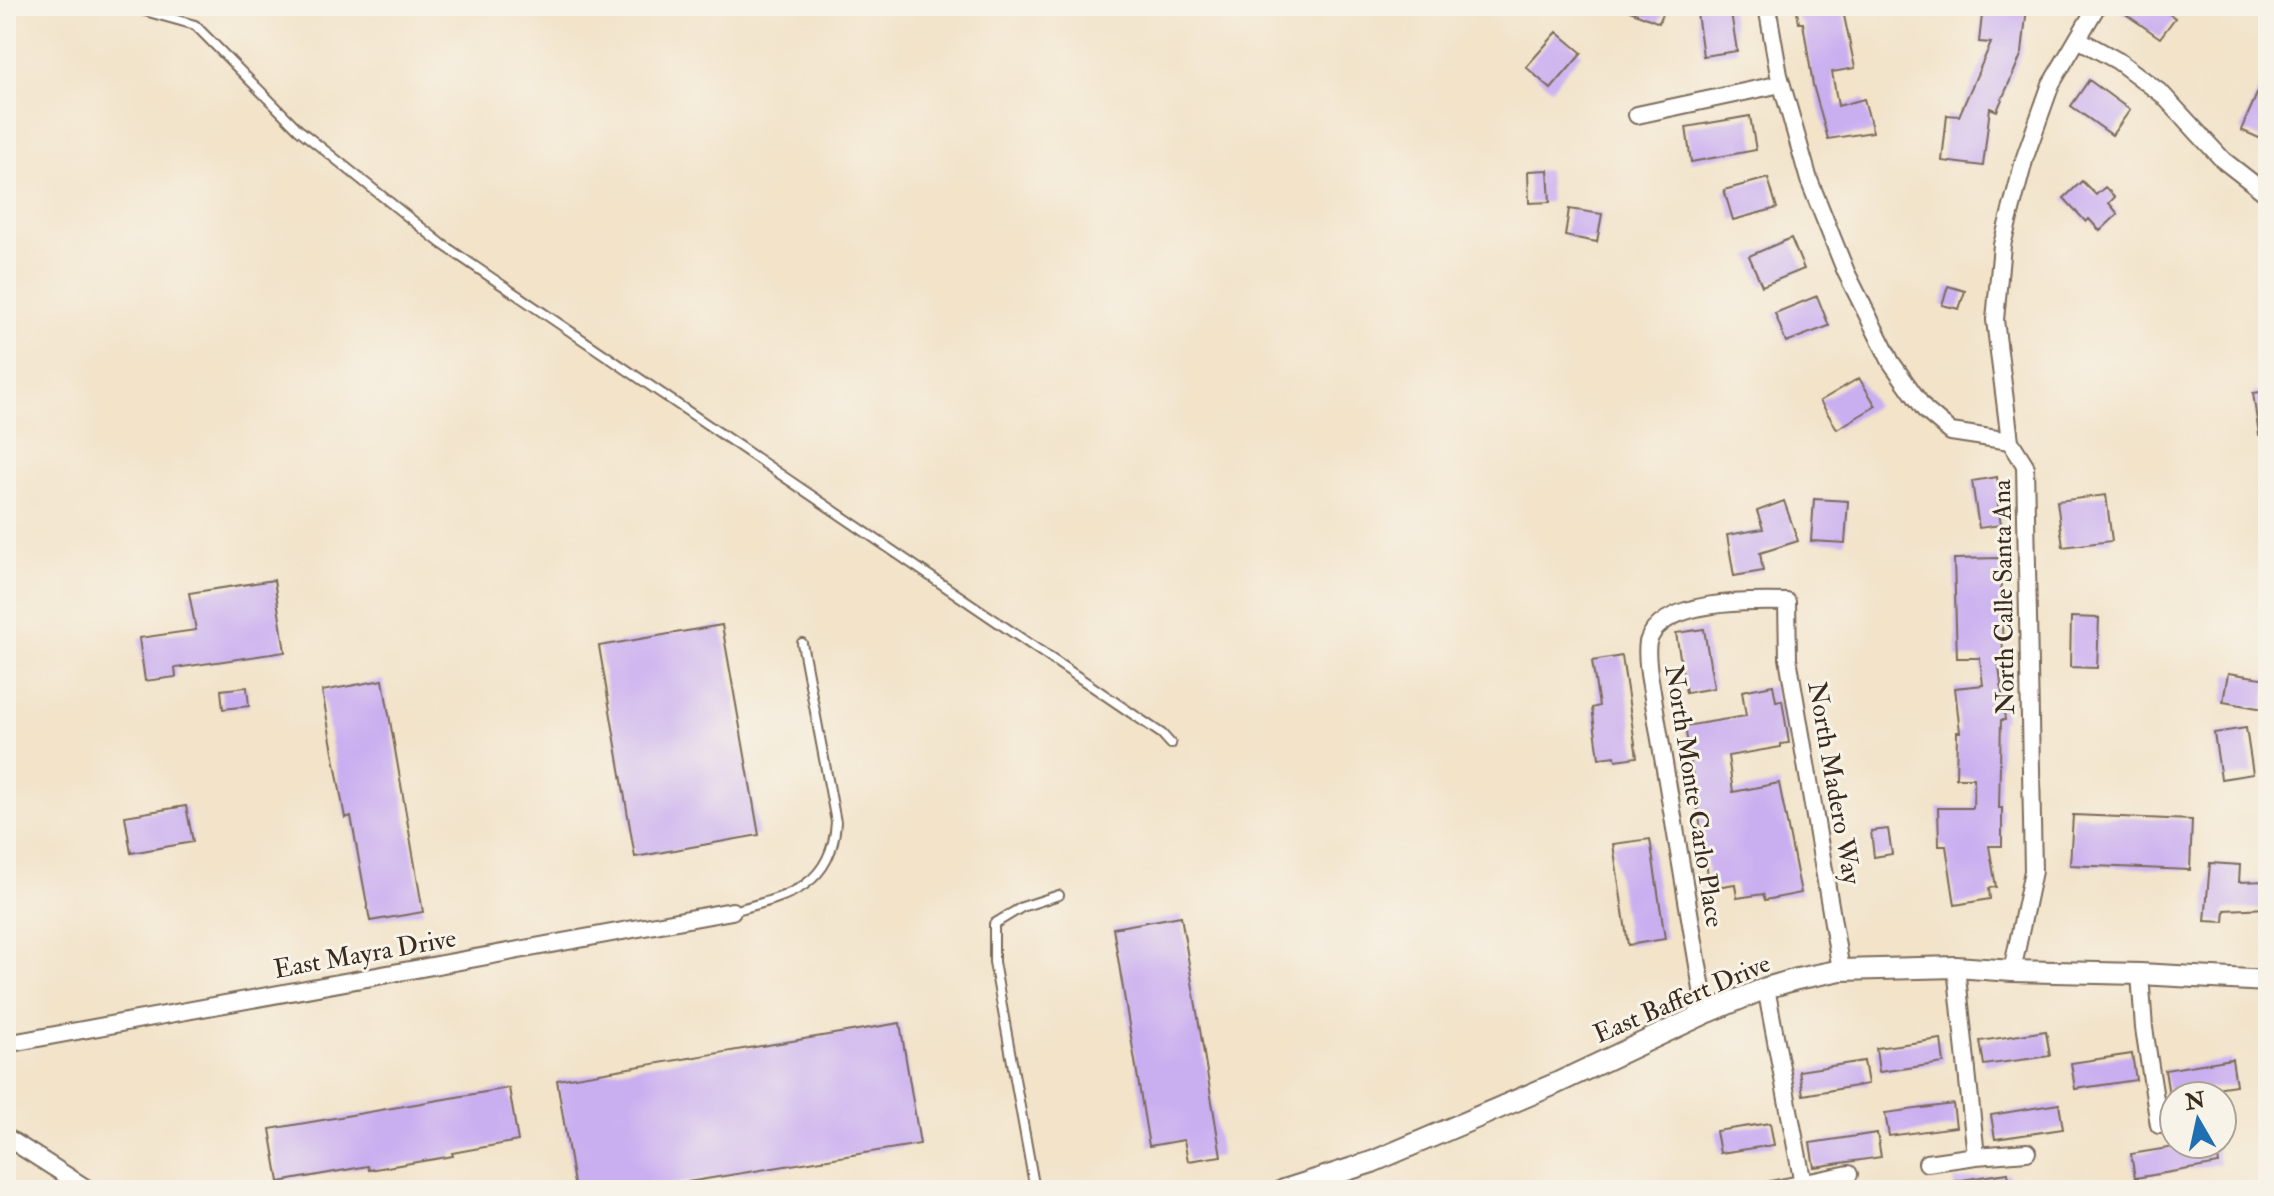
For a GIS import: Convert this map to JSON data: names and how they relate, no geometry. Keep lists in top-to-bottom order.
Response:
{
  "streets": {
    "street": [
      "North Calle Santa Ana",
      "North Madero Way",
      "North Monte Carlo Place",
      "East Mayra Drive",
      "East Baffert Drive"
    ]
  },
  "crossings": [
    ["North Calle Santa Ana", "East Baffert Drive"],
    ["North Madero Way", "North Monte Carlo Place"],
    ["North Madero Way", "East Baffert Drive"],
    ["North Monte Carlo Place", "East Baffert Drive"]
  ],
  "north": "top"
}
